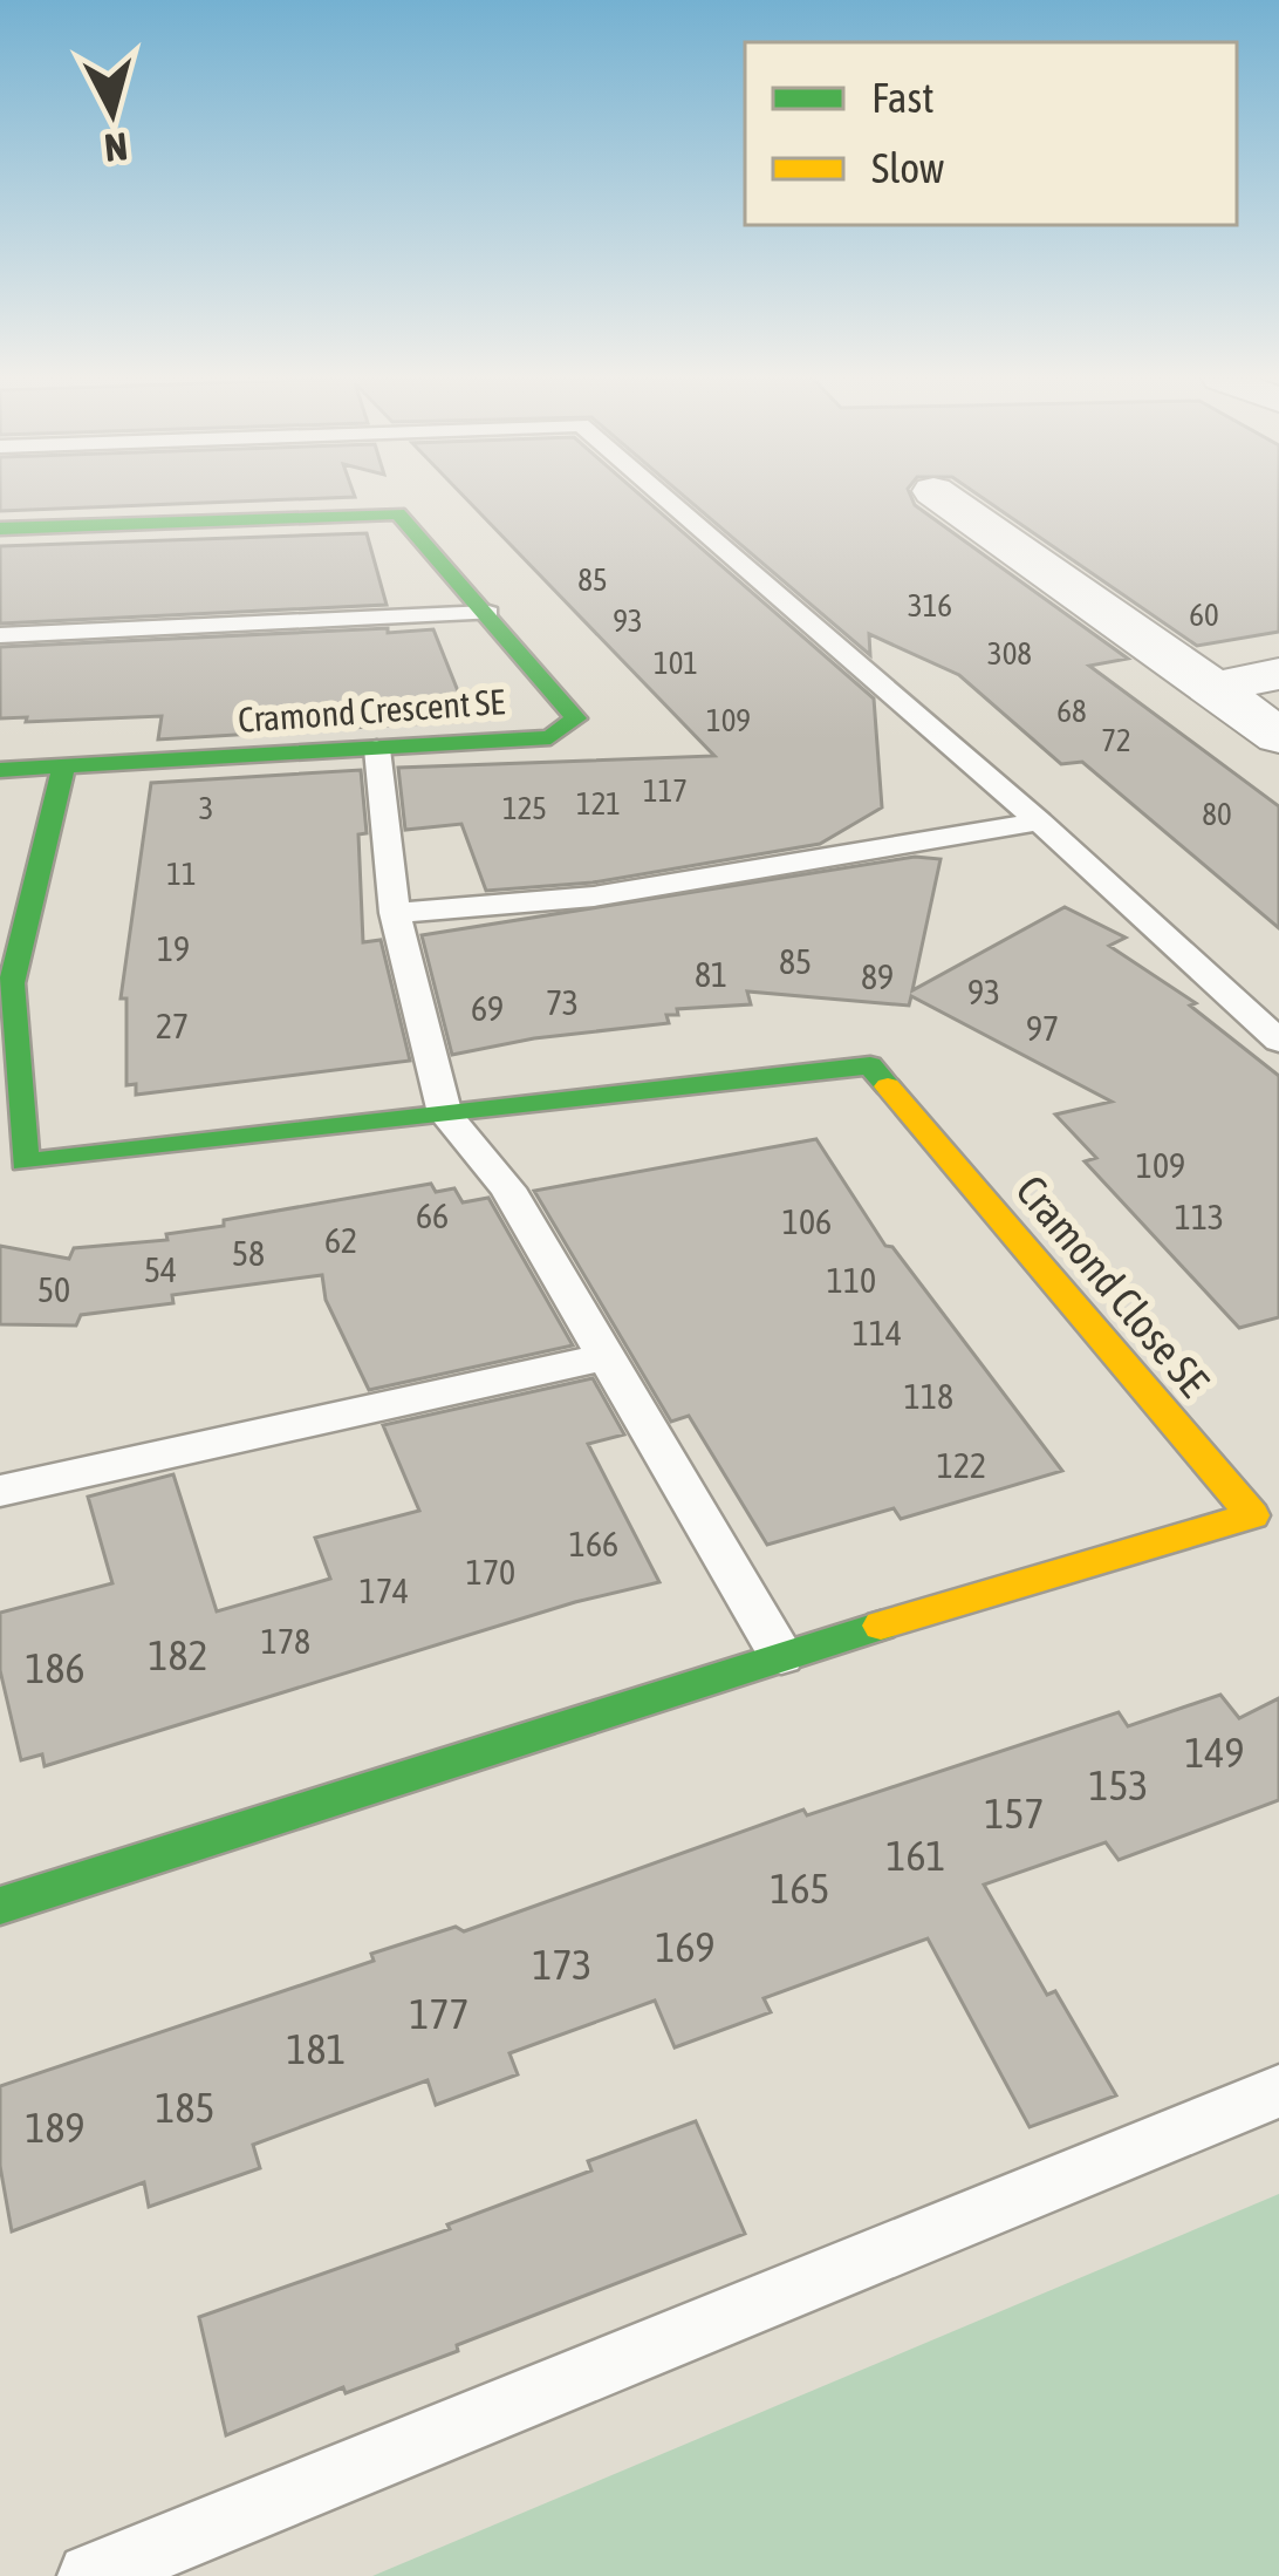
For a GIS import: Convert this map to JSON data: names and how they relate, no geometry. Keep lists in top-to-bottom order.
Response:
{
  "streets": {
    "street": ["Cramond Crescent SE", "Cramond Close SE"]
  },
  "crossings": [
    ["Cramond Crescent SE", "Cramond Close SE"]
  ],
  "house_numbers": [
    "85",
    "316",
    "60",
    "93",
    "308",
    "101",
    "68",
    "109",
    "72",
    "117",
    "121",
    "3",
    "125",
    "80",
    "11",
    "19",
    "85",
    "81",
    "89",
    "93",
    "73",
    "69",
    "27",
    "97",
    "109",
    "66",
    "113",
    "106",
    "62",
    "58",
    "54",
    "110",
    "50",
    "114",
    "118",
    "122",
    "166",
    "170",
    "174",
    "178",
    "182",
    "186",
    "149",
    "153",
    "157",
    "161",
    "165",
    "169",
    "173",
    "177",
    "181",
    "185",
    "189"
  ],
  "legend": ["Fast", "Slow"],
  "north": "bottom"
}
